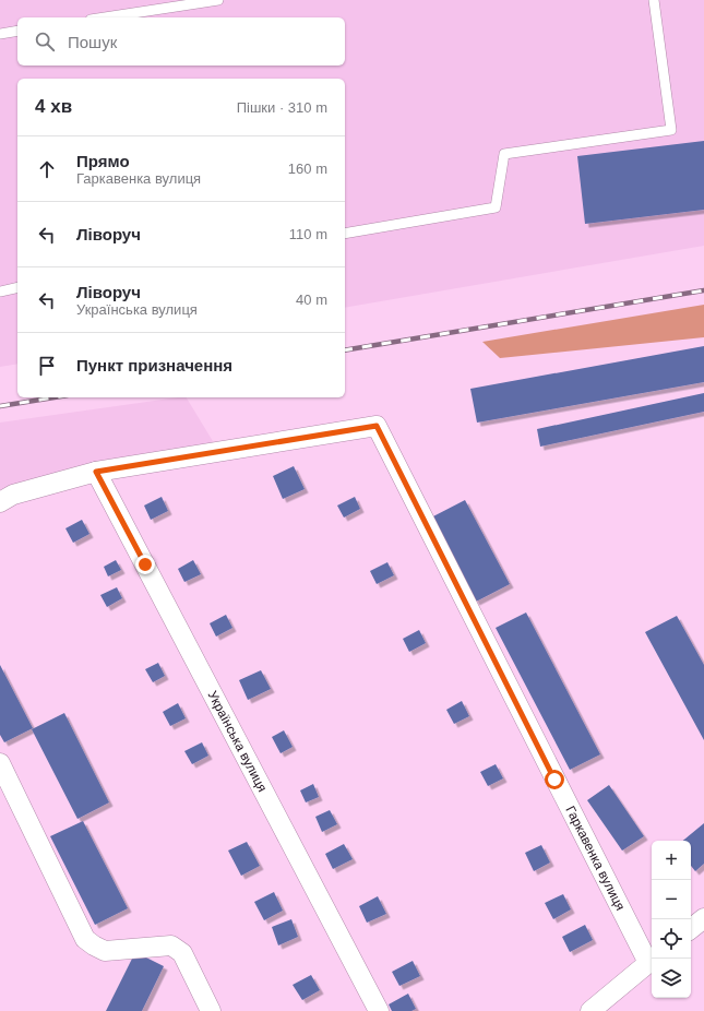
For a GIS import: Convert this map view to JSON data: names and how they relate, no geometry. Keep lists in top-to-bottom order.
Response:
{
  "streets": {
    "street": ["Українська вулиця", "Гаркавенка вулиця"]
  },
  "crossings": [
    ["Українська вулиця", "Гаркавенка вулиця"]
  ],
  "page": {
    "search": "Пошук",
    "heading": ["4 хв", "Пішки · 310 m"],
    "list": [
      ["Прямо", "Гаркавенка вулиця", "160 m"],
      ["Ліворуч", "110 m"],
      ["Ліворуч", "Українська вулиця", "40 m"],
      "Пункт призначення"
    ],
    "map_buttons": ["+", "−"]
  }
}
